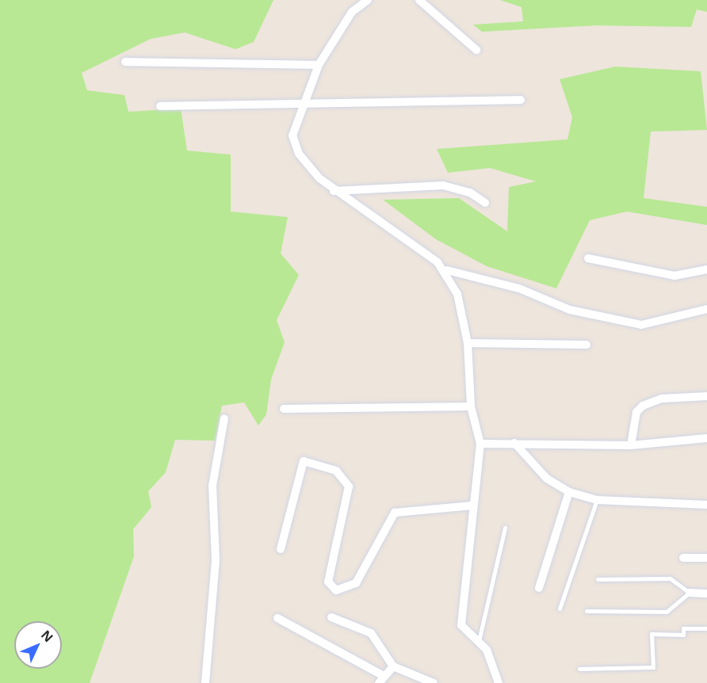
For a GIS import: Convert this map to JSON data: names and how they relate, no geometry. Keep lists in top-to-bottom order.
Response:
{
  "north": "top right"
}
